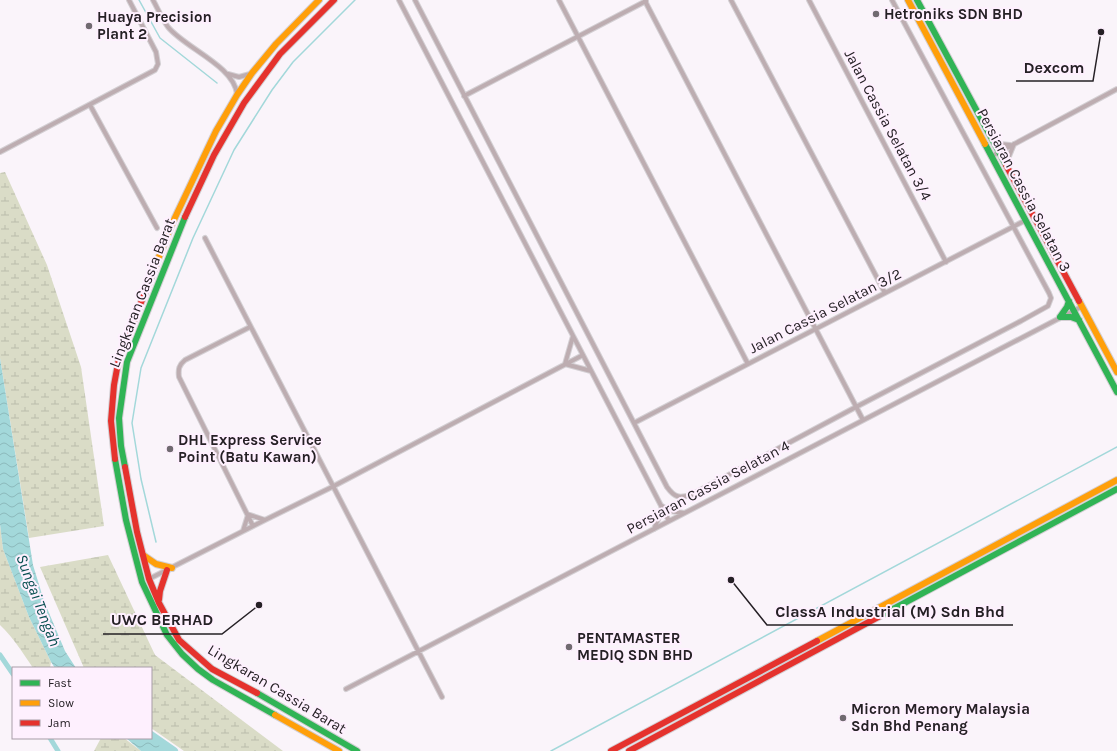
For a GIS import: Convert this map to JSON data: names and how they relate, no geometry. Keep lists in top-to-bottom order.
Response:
{
  "streets": {
    "main road": ["Persiaran Cassia Selatan 3", "Lingkaran Cassia Barat"],
    "street": ["Jalan Cassia Selatan 3/4", "Jalan Cassia Selatan 3/2", "Persiaran Cassia Selatan 4"]
  },
  "crossings": [
    ["Jalan Cassia Selatan 3/4", "Jalan Cassia Selatan 3/2"],
    ["Persiaran Cassia Selatan 3", "Jalan Cassia Selatan 3/2"],
    ["Persiaran Cassia Selatan 3", "Persiaran Cassia Selatan 4"]
  ],
  "water": ["Sungai Tengah"],
  "places": [
    "Hetroniks SDN BHD",
    "Huaya Precision Plant 2",
    "Dexcom",
    "DHL Express Service Point (Batu Kawan)",
    "ClassA Industrial (M) Sdn Bhd",
    "UWC BERHAD",
    "PENTAMASTER MEDIQ SDN BHD",
    "Micron Memory Malaysia Sdn Bhd Penang"
  ],
  "legend": ["Fast", "Slow", "Jam"]
}
